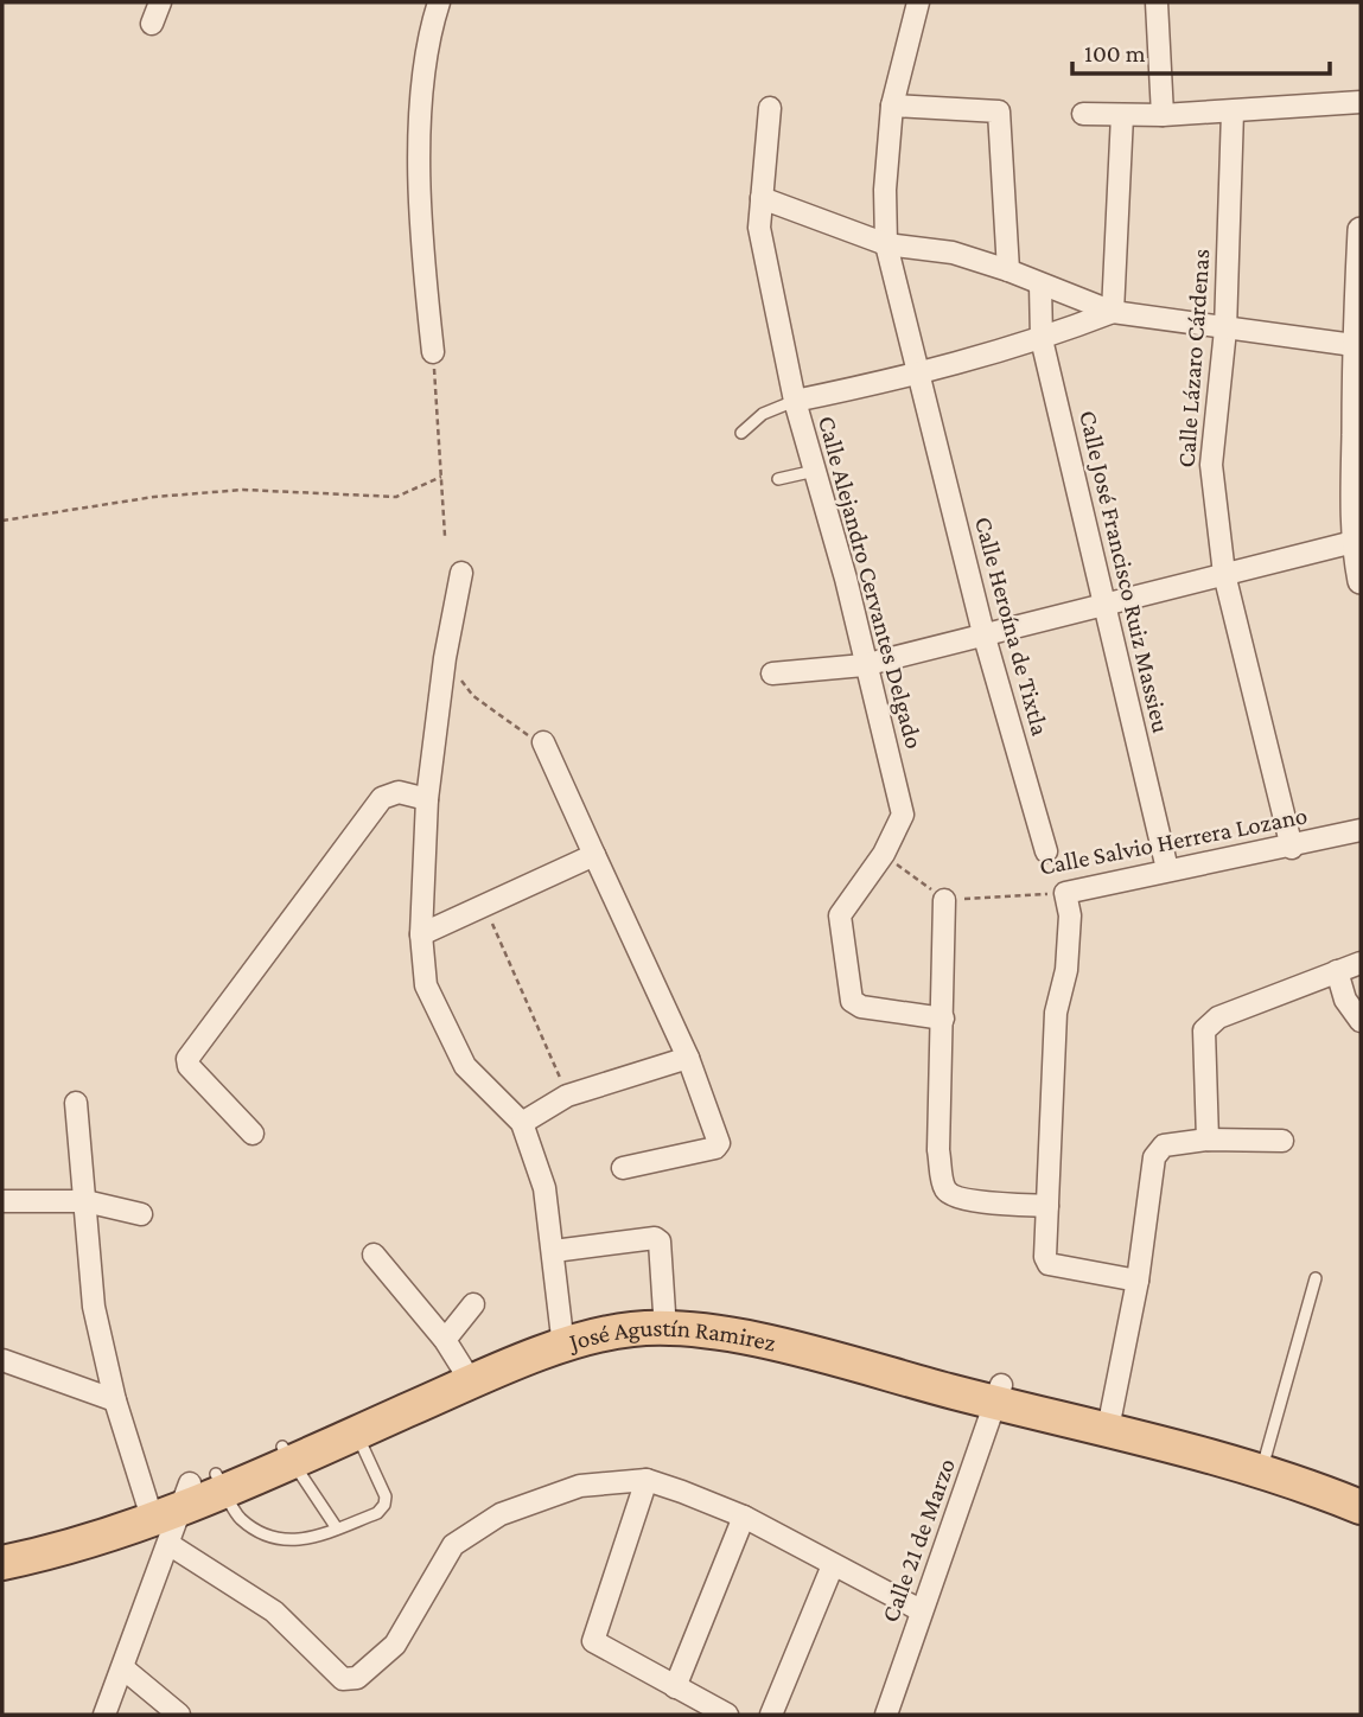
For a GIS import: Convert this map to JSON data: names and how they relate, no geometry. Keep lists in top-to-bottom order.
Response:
{
  "streets": {
    "main road": ["José Agustín Ramirez"],
    "street": [
      "Calle Lázaro Cárdenas",
      "Calle José Francisco Ruiz Massieu",
      "Calle Alejandro Cervantes Delgado",
      "Calle Heroína de Tixtla",
      "Calle Salvio Herrera Lozano",
      "Calle 21 de Marzo"
    ]
  },
  "crossings": [
    ["Calle Lázaro Cárdenas", "Calle Salvio Herrera Lozano"],
    ["Calle José Francisco Ruiz Massieu", "Calle Alejandro Cervantes Delgado"],
    ["Calle José Francisco Ruiz Massieu", "Calle Salvio Herrera Lozano"],
    ["Calle Alejandro Cervantes Delgado", "Calle Heroína de Tixtla"],
    ["José Agustín Ramirez", "Calle 21 de Marzo"]
  ],
  "scale_bar": "100 m"
}
